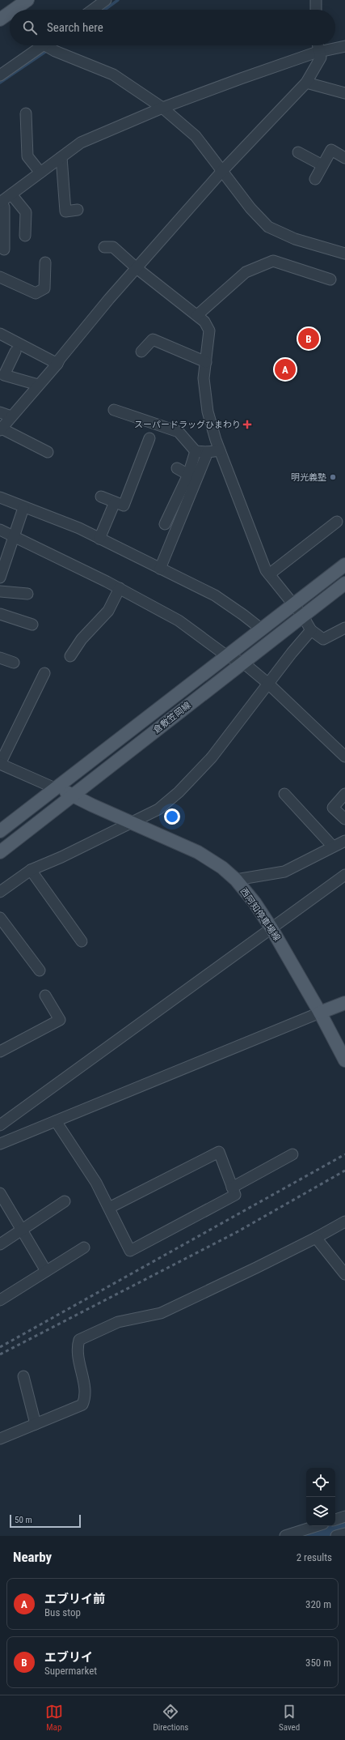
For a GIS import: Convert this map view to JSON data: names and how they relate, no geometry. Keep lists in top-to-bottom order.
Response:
{
  "streets": {
    "main road": ["倉敷笠岡線", "西阿知停車場線"]
  },
  "crossings": [
    ["倉敷笠岡線", "西阿知停車場線"]
  ],
  "places": {
    "health": ["スーパードラッグひまわり"],
    "other": ["明光義塾"]
  },
  "scale_bar": "50 m",
  "page": {
    "search": "Search here",
    "pins": ["B", "A"],
    "scale": "50 m",
    "heading": ["Nearby", "2 results"],
    "list": [
      {
        "mark": "A",
        "name": "エブリイ前",
        "note": "Bus stop",
        "value": "320 m"
      },
      {
        "mark": "B",
        "name": "エブリイ",
        "note": "Supermarket",
        "value": "350 m"
      }
    ],
    "nav": ["Map", "Directions", "Saved"]
  }
}
